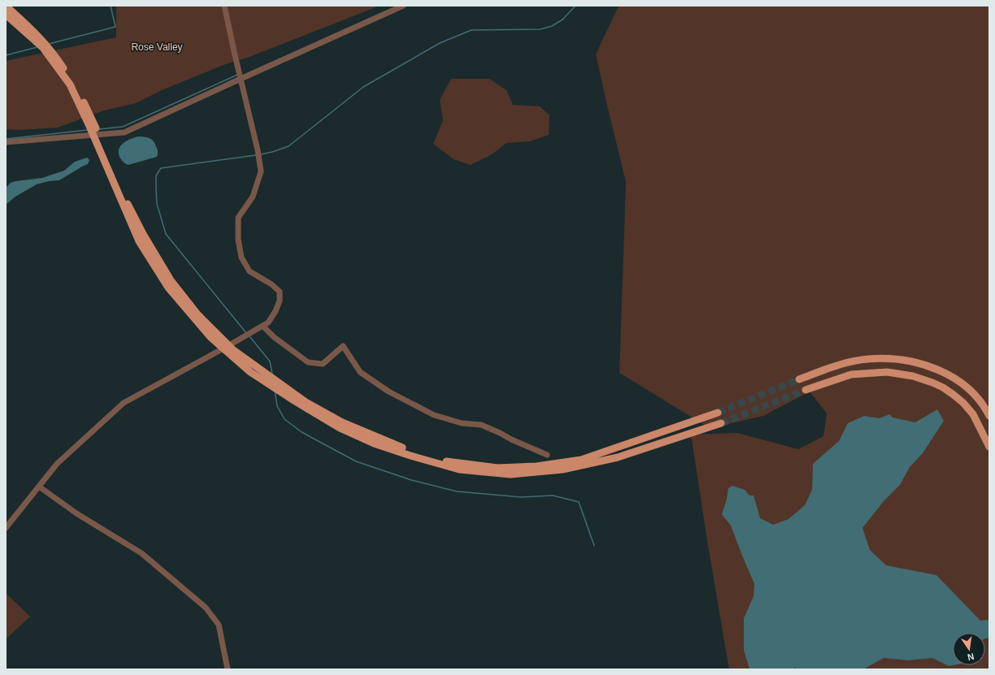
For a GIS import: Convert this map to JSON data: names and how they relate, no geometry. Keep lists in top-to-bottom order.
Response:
{
  "parks": ["Rose Valley"],
  "north": "bottom"
}
